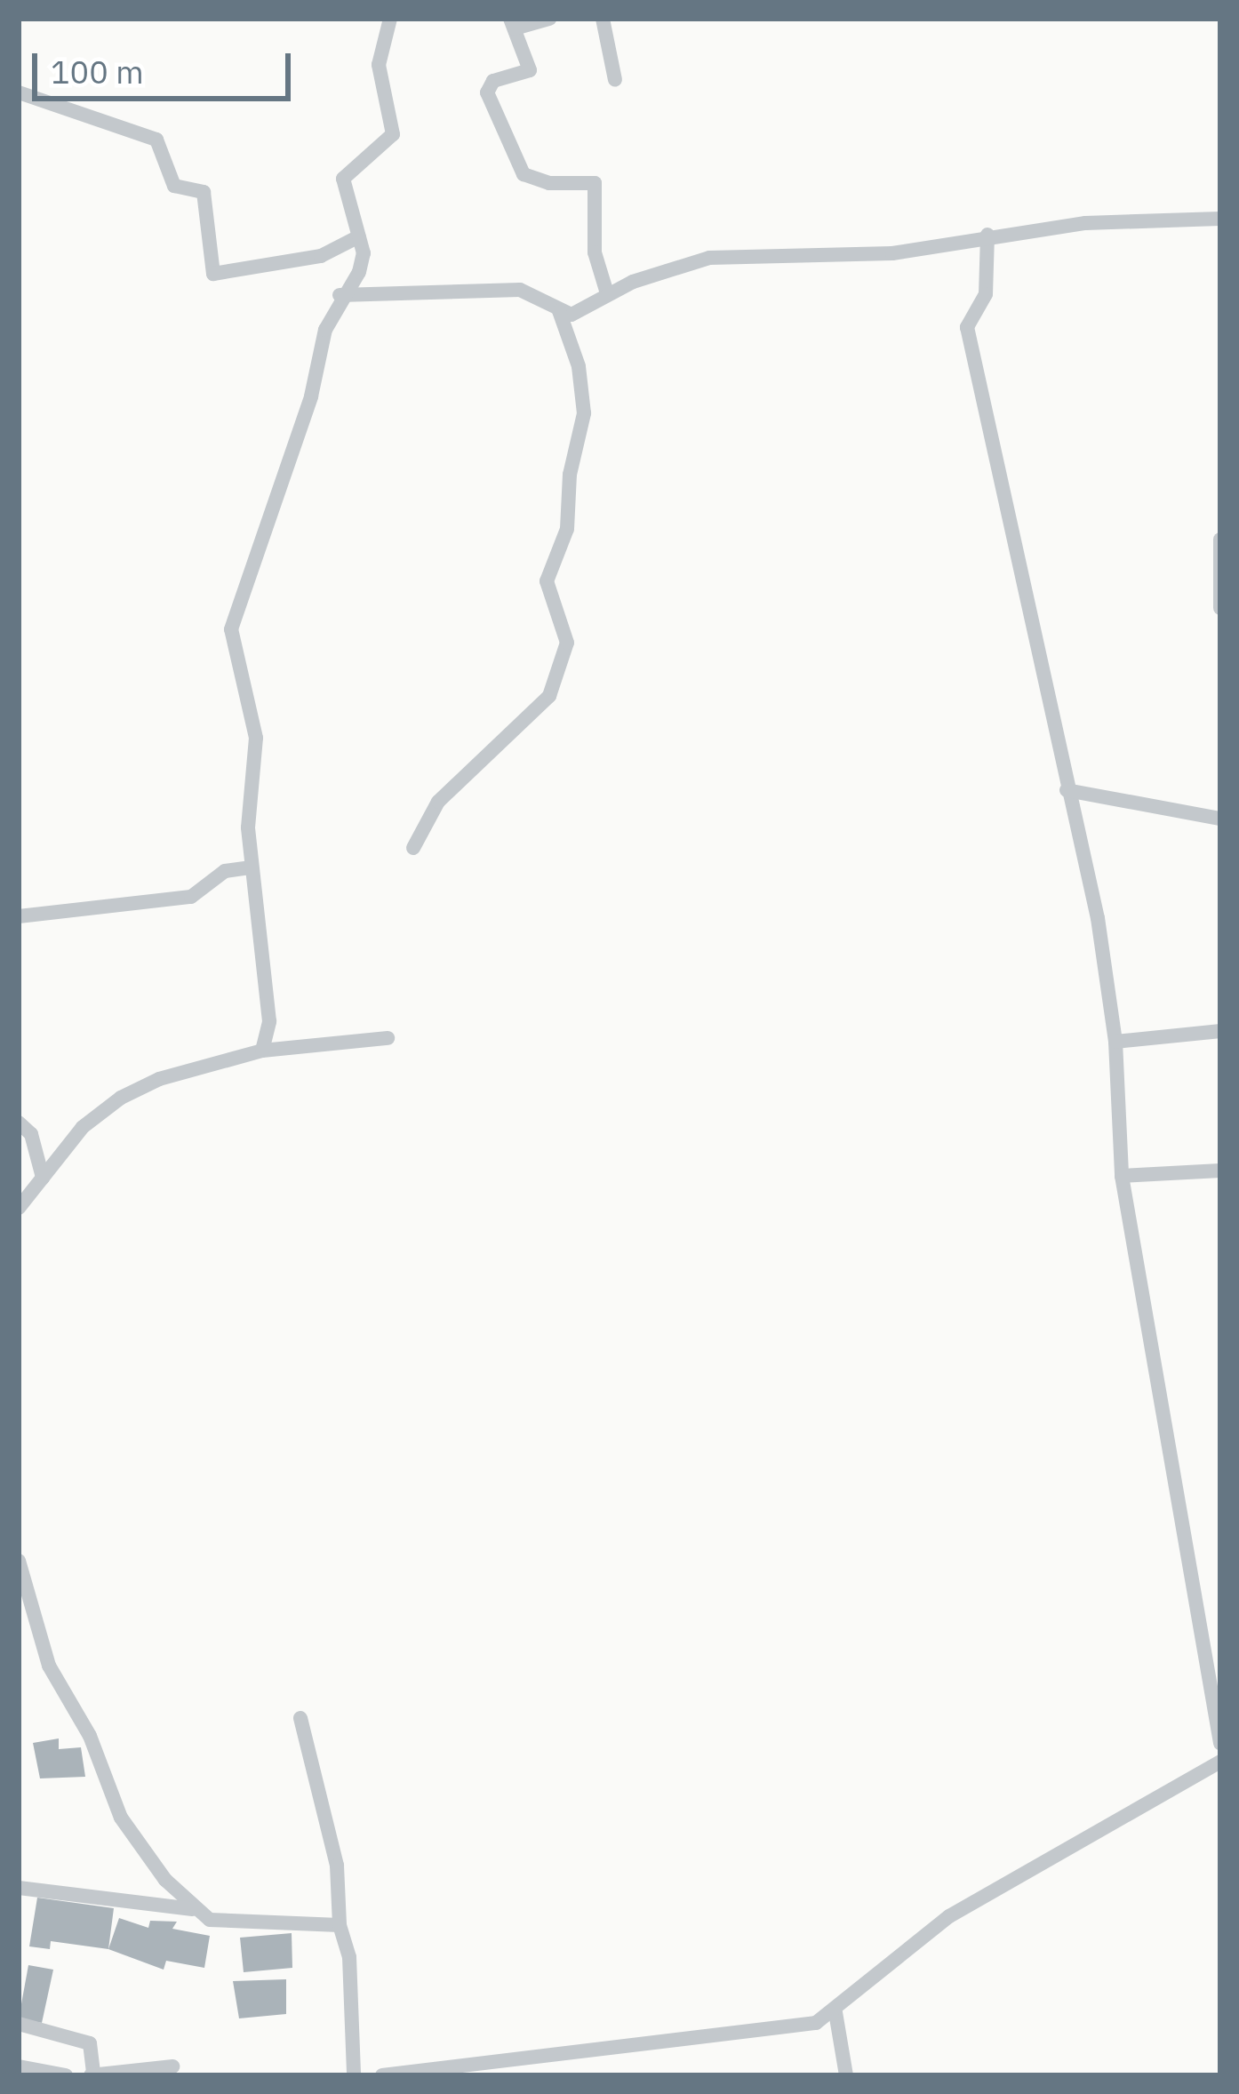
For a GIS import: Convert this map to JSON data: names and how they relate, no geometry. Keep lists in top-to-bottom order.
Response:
{
  "scale_bar": "100 m"
}
